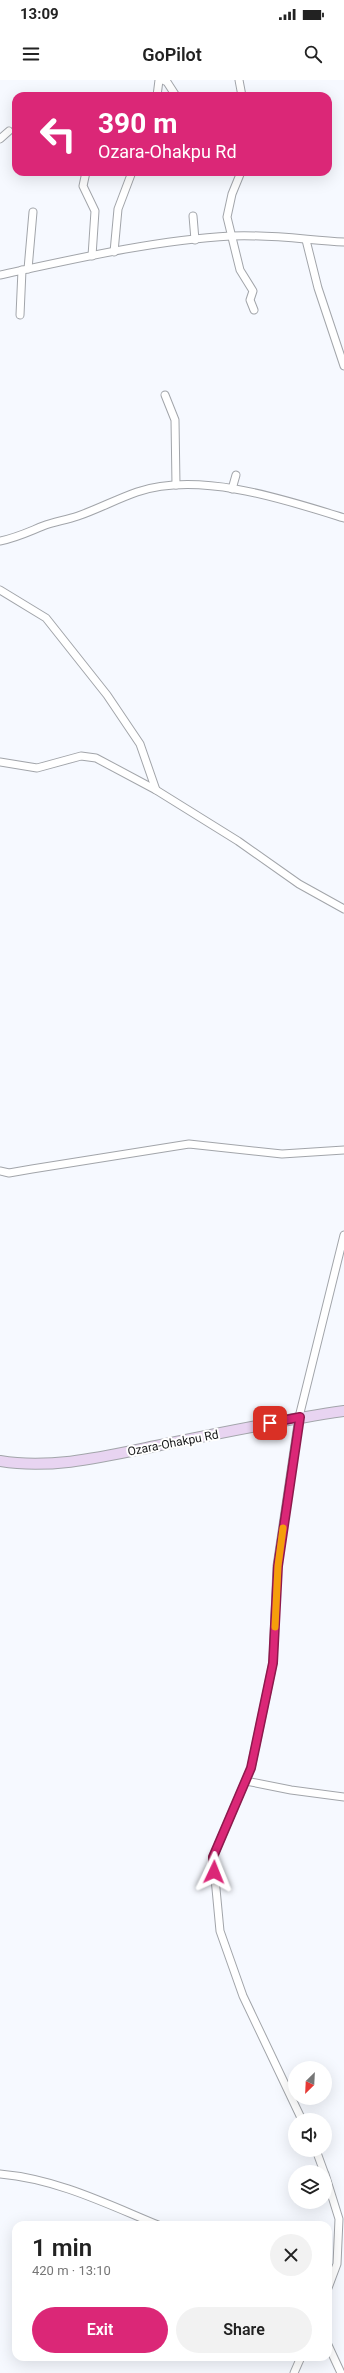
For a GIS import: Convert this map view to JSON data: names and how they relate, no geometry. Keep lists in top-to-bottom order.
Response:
{
  "streets": {
    "main road": ["Ozara-Ohakpu Rd"]
  },
  "north": "bottom left",
  "page": {
    "status": "13:09",
    "header": "GoPilot",
    "turn": ["390 m", "Ozara-Ohakpu Rd"],
    "heading": ["1 min", "420 m · 13:10"],
    "buttons": ["Exit", "Share"]
  }
}
